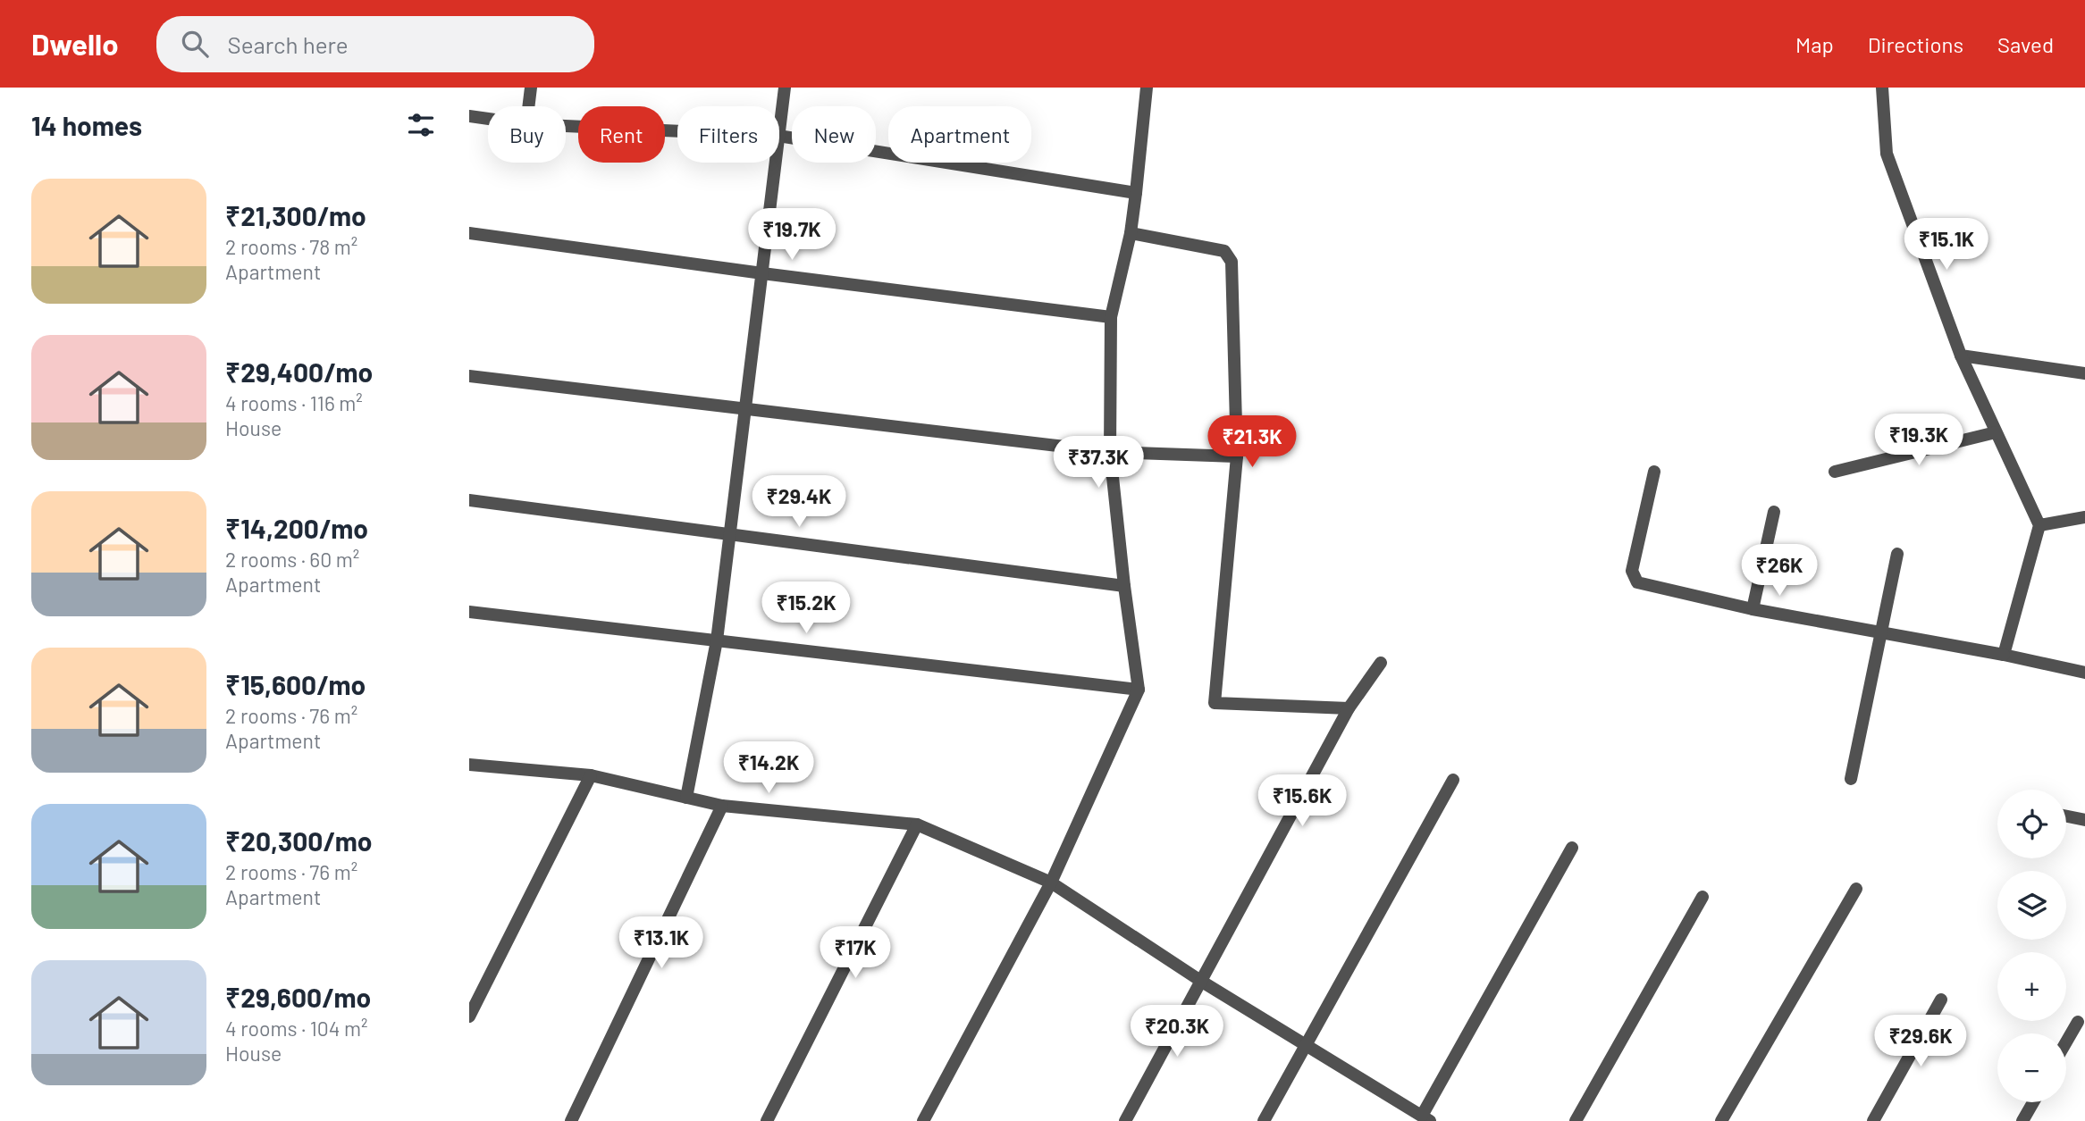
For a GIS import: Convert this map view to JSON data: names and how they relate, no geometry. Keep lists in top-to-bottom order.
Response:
{
  "page": {
    "header": "Dwello",
    "search": "Search here",
    "nav": ["Map", "Directions", "Saved"],
    "heading": "14 homes",
    "chip": [
      "Buy",
      "Rent",
      "Filters",
      "New",
      "Apartment"
    ],
    "list": [
      {
        "name": "₹21,300/mo",
        "note": "2 rooms · 78 m² · Apartment"
      },
      {
        "name": "₹29,400/mo",
        "note": "4 rooms · 116 m² · House"
      },
      {
        "name": "₹14,200/mo",
        "note": "2 rooms · 60 m² · Apartment"
      },
      {
        "name": "₹15,600/mo",
        "note": "2 rooms · 76 m² · Apartment"
      },
      {
        "name": "₹20,300/mo",
        "note": "2 rooms · 76 m² · Apartment"
      },
      {
        "name": "₹29,600/mo",
        "note": "4 rooms · 104 m² · House"
      }
    ],
    "price": [
      "₹19.7K",
      "₹15.1K",
      "₹19.3K",
      "₹21.3K",
      "₹37.3K",
      "₹29.4K",
      "₹26K",
      "₹15.2K",
      "₹14.2K",
      "₹15.6K",
      "₹13.1K",
      "₹17K",
      "₹20.3K",
      "₹29.6K"
    ],
    "map_buttons": ["+", "−"]
  }
}
